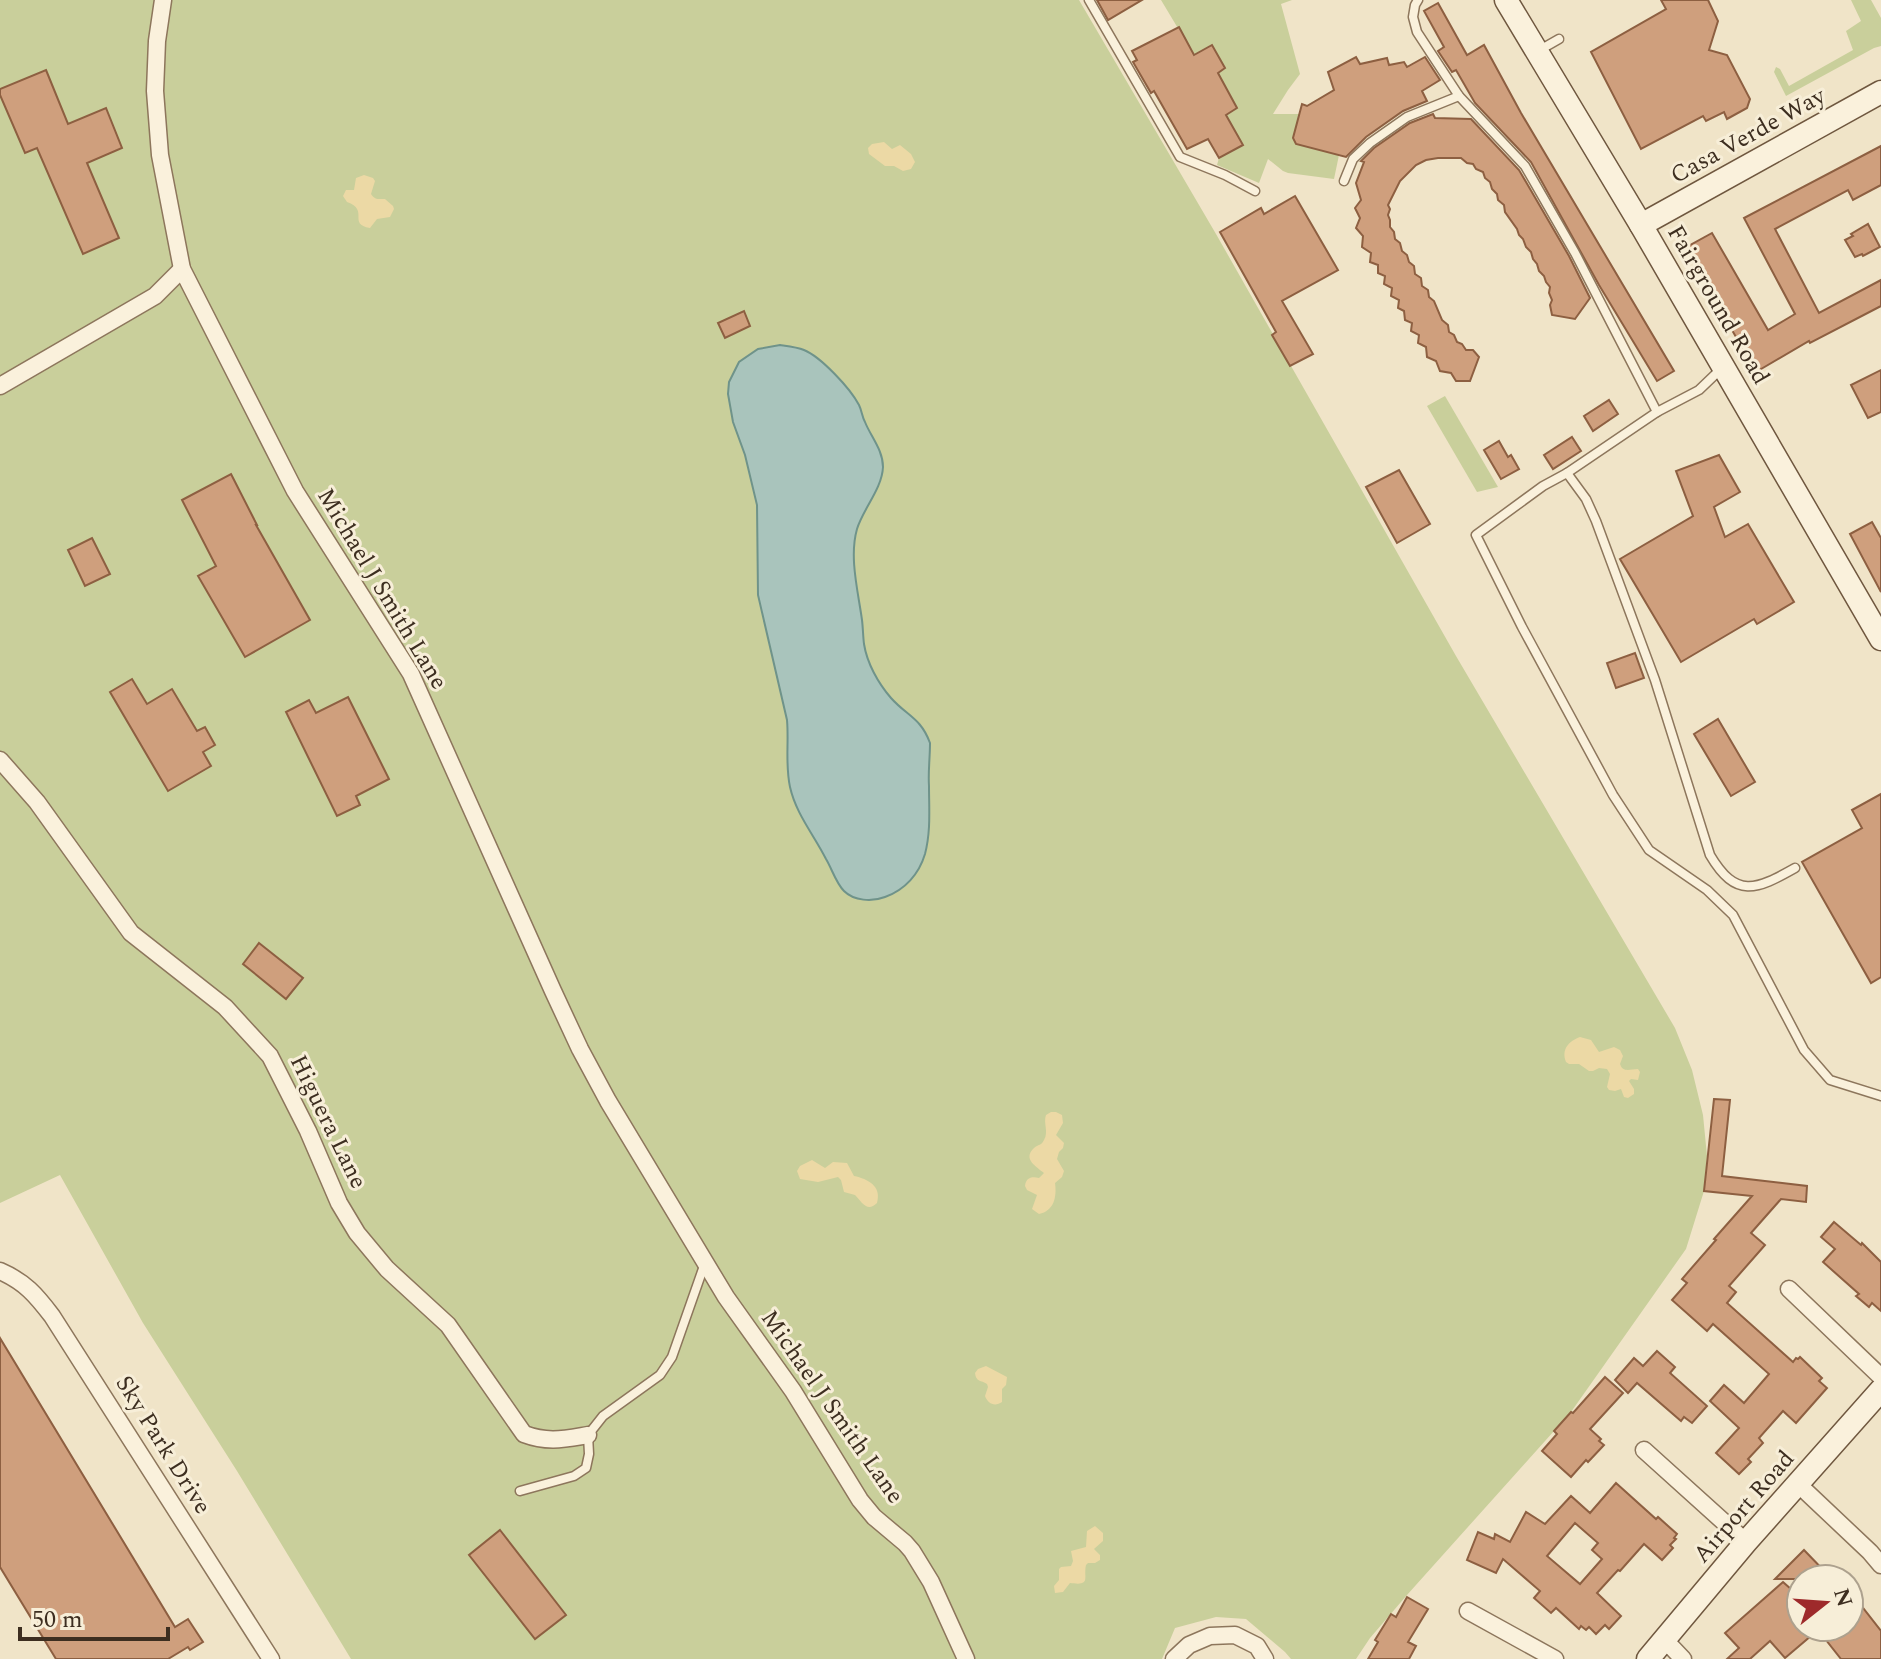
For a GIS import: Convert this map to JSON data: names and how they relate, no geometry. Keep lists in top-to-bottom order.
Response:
{
  "streets": {
    "street": [
      "Casa Verde Way",
      "Fairground Road",
      "Michael J Smith Lane",
      "Higuera Lane",
      "Sky Park Drive",
      "Airport Road"
    ]
  },
  "crossings": [
    ["Casa Verde Way", "Fairground Road"]
  ],
  "scale_bar": "50 m",
  "north": "right"
}
